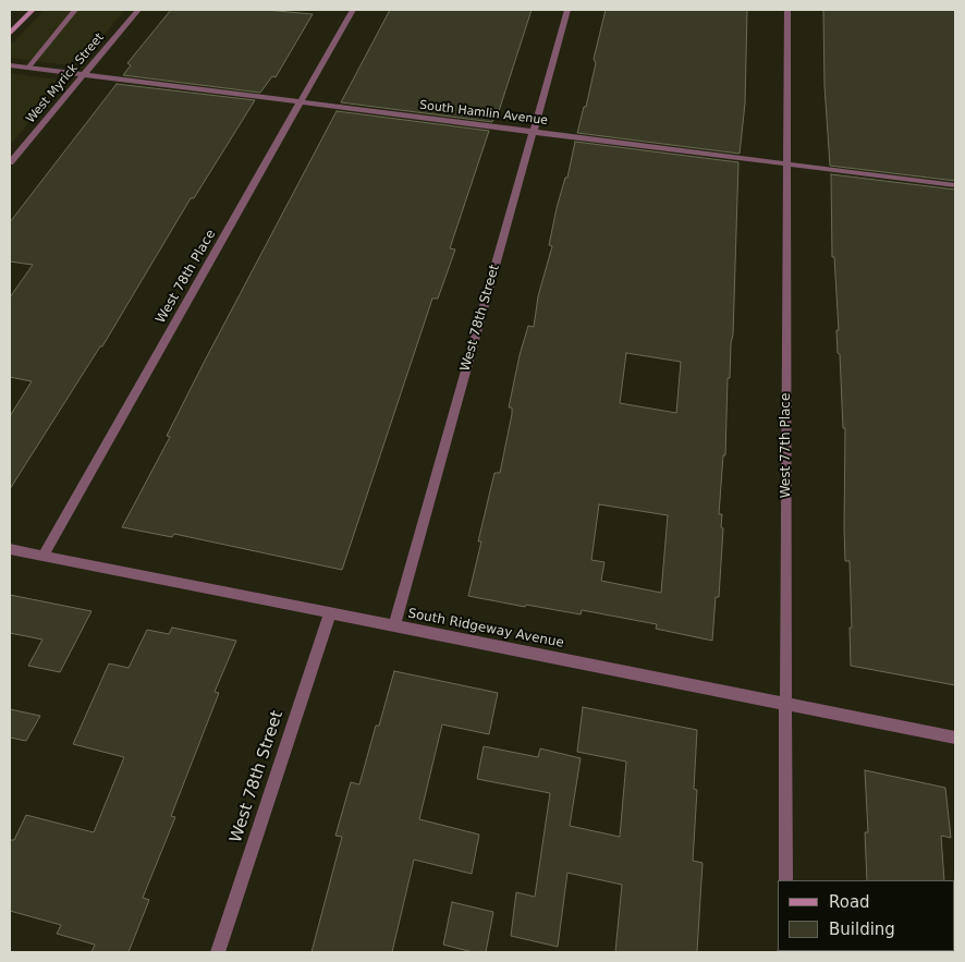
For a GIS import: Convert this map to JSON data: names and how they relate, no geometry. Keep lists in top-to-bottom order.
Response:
{
  "streets": {
    "street": [
      "West Myrick Street",
      "South Hamlin Avenue",
      "West 78th Place",
      "West 78th Street",
      "West 77th Place",
      "South Ridgeway Avenue"
    ]
  },
  "crossings": [
    ["West Myrick Street", "South Hamlin Avenue"],
    ["South Hamlin Avenue", "West 78th Place"],
    ["South Hamlin Avenue", "West 78th Street"],
    ["South Hamlin Avenue", "West 77th Place"],
    ["West 78th Place", "South Ridgeway Avenue"],
    ["West 78th Street", "South Ridgeway Avenue"],
    ["West 77th Place", "South Ridgeway Avenue"]
  ],
  "legend": ["Road", "Building"]
}
